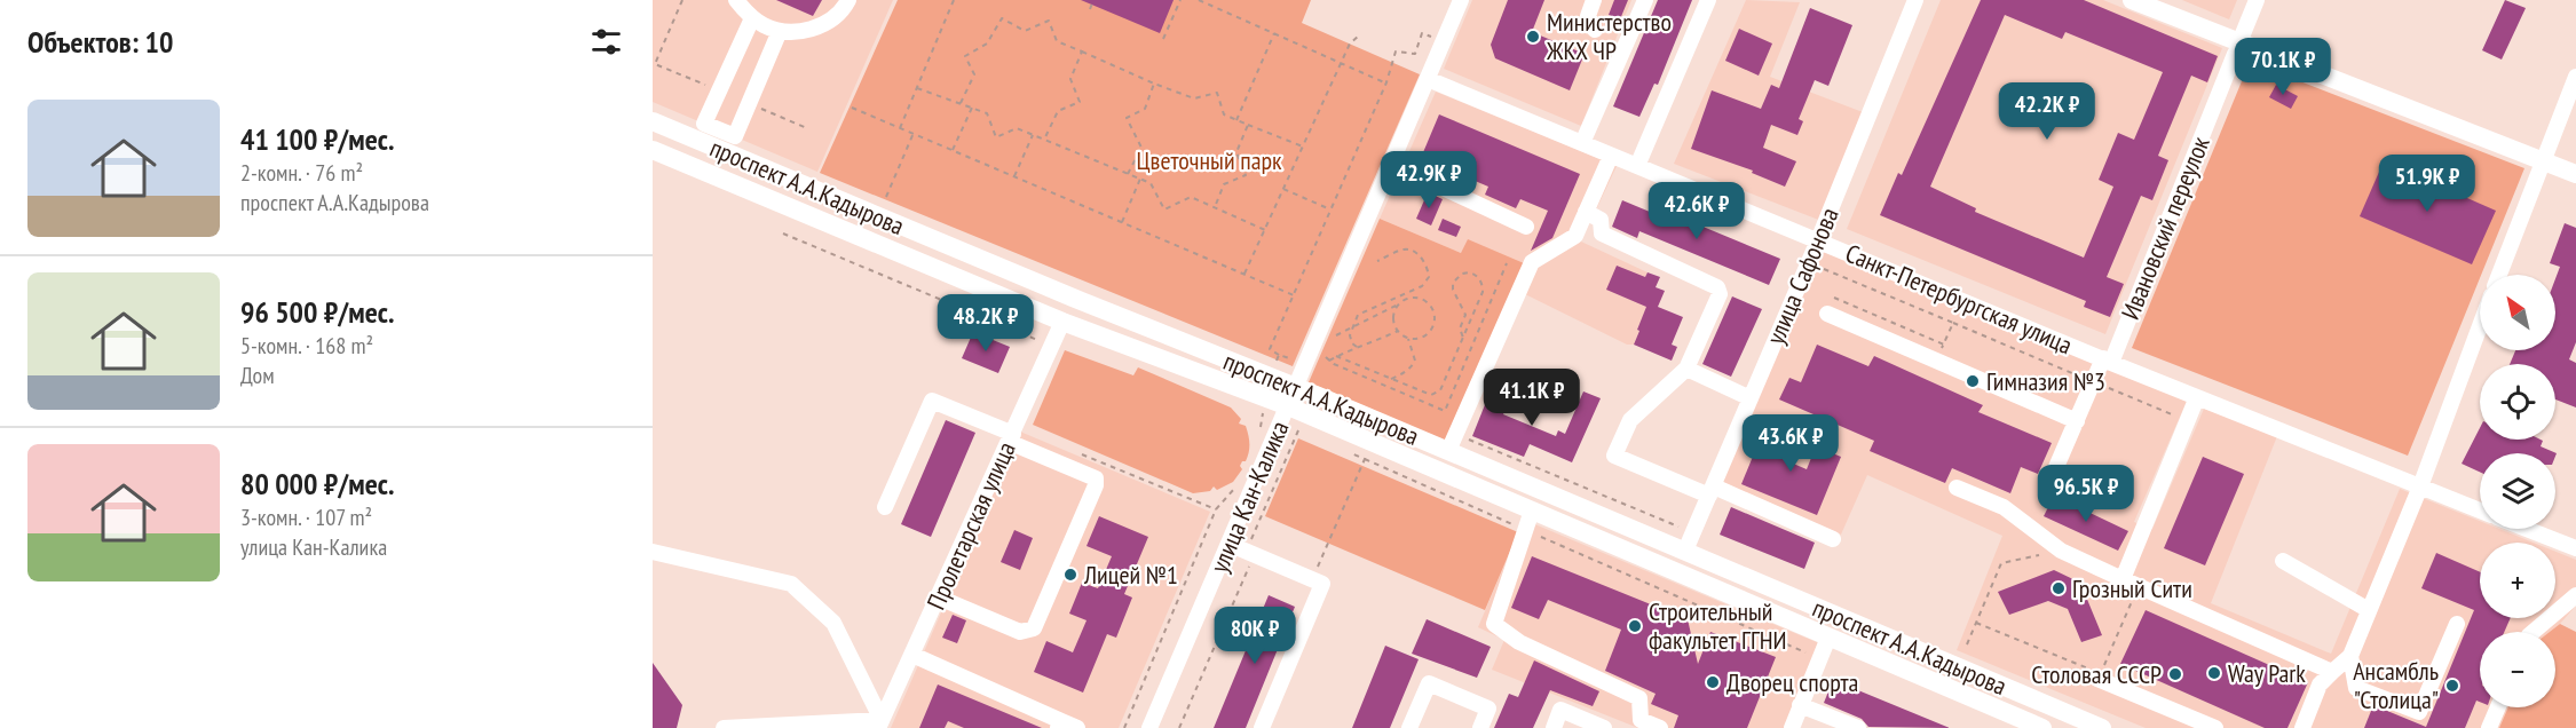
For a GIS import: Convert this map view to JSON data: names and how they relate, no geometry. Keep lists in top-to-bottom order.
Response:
{
  "streets": {
    "main road": ["проспект А.А.Кадырова"],
    "street": [
      "Ивановский переулок",
      "улица Сафонова",
      "Санкт-Петербургская улица",
      "улица Кан-Калика",
      "Пролетарская улица"
    ]
  },
  "crossings": [
    ["проспект А.А.Кадырова", "улица Сафонова"],
    ["проспект А.А.Кадырова", "улица Кан-Калика"],
    ["проспект А.А.Кадырова", "Пролетарская улица"],
    ["Ивановский переулок", "Санкт-Петербургская улица"],
    ["улица Сафонова", "Санкт-Петербургская улица"],
    ["Санкт-Петербургская улица", "улица Кан-Калика"]
  ],
  "parks": ["Цветочный парк"],
  "places": [
    "Министерство ЖКХ ЧР",
    "Гимназия №3",
    "Лицей №1",
    "Грозный Сити",
    "Строительный факультет ГГНИ",
    "Way Park",
    "Столовая СССР",
    "Дворец спорта",
    "Ансамбль \"Столица\""
  ],
  "north": "top left",
  "page": {
    "heading": "Объектов: 10",
    "price": [
      "70.1K ₽",
      "42.2K ₽",
      "42.9K ₽",
      "51.9K ₽",
      "42.6K ₽",
      "48.2K ₽",
      "41.1K ₽",
      "43.6K ₽",
      "96.5K ₽",
      "80K ₽"
    ],
    "list": [
      {
        "name": "41 100 ₽/мес.",
        "note": "2-комн. · 76 m² · проспект А.А.Кадырова"
      },
      {
        "name": "96 500 ₽/мес.",
        "note": "5-комн. · 168 m² · Дом"
      },
      {
        "name": "80 000 ₽/мес.",
        "note": "3-комн. · 107 m² · улица Кан-Калика"
      }
    ],
    "map_buttons": ["+", "−"]
  }
}
